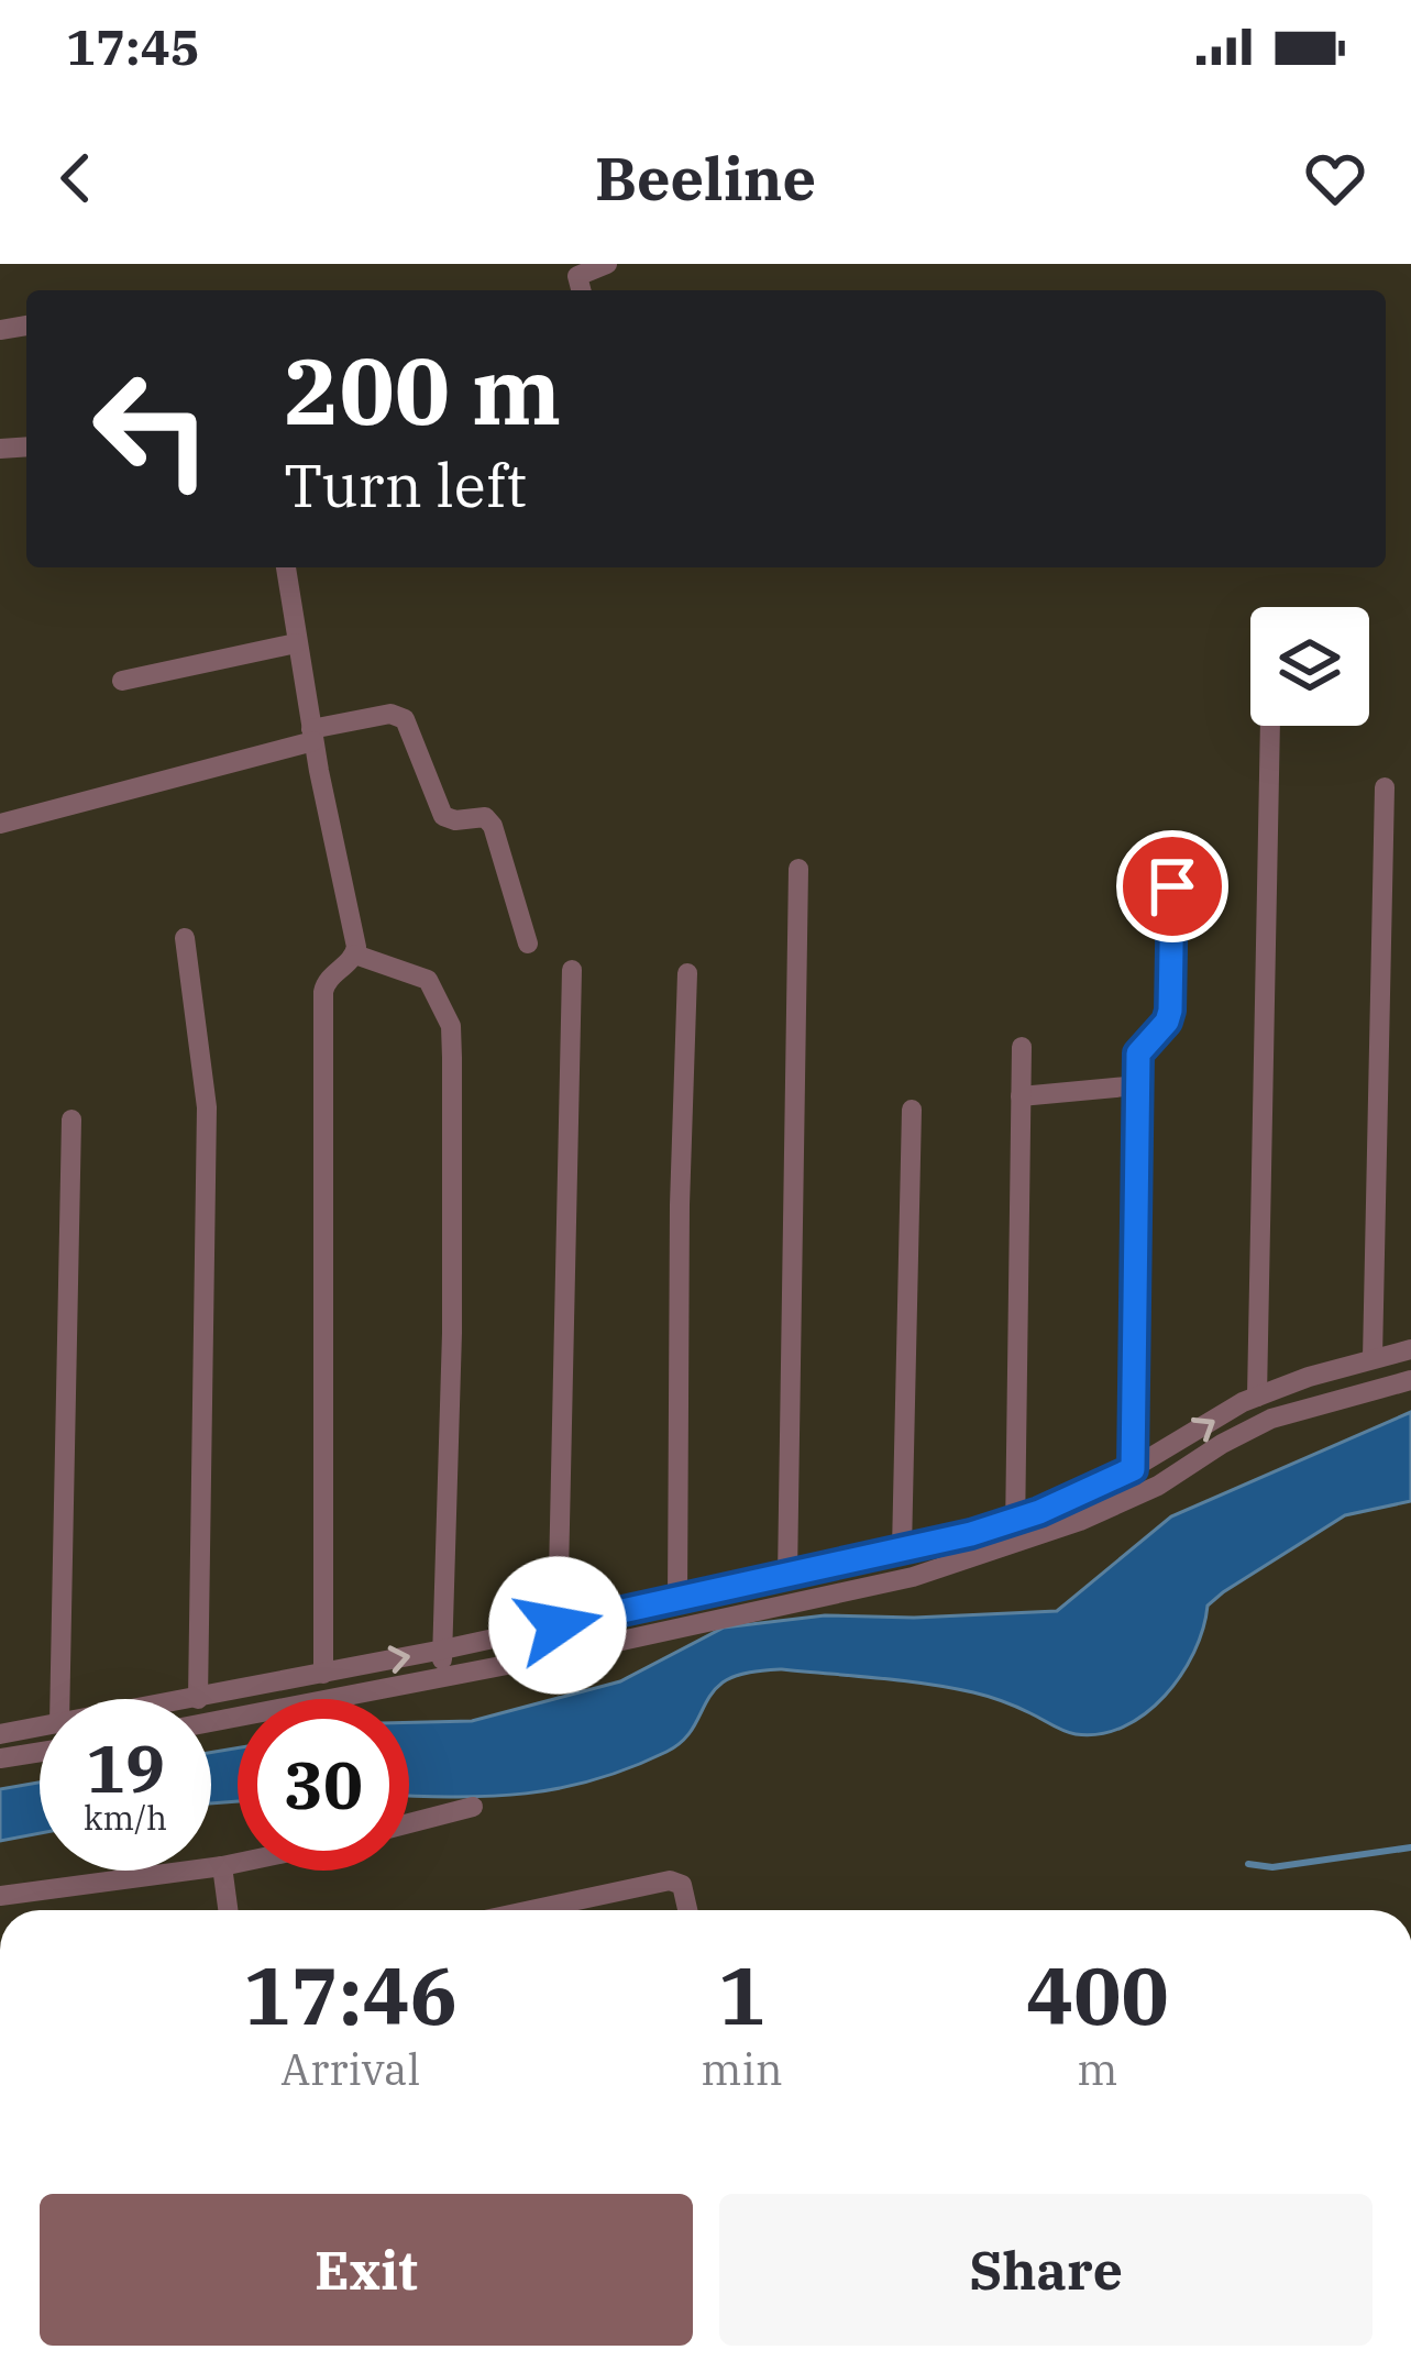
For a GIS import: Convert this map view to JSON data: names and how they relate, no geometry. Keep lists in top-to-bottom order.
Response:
{
  "page": {
    "status": "17:45",
    "header": "Beeline",
    "turn": ["200 m", "Turn left"],
    "speed": "19 km/h",
    "limit": "30",
    "eta": [
      "17:46",
      "Arrival",
      "1",
      "min",
      "400",
      "m"
    ],
    "buttons": ["Exit", "Share"]
  }
}
